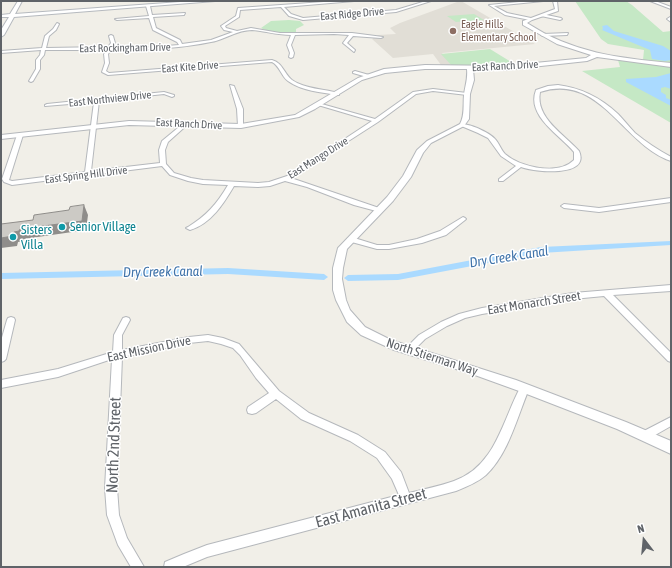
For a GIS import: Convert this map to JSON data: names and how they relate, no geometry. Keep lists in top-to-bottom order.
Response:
{
  "streets": {
    "street": [
      "East Ridge Drive",
      "East Rockingham Drive",
      "East Ranch Drive",
      "East Kite Drive",
      "East Northview Drive",
      "East Mango Drive",
      "East Spring Hill Drive",
      "East Monarch Street",
      "East Mission Drive",
      "North Stierman Way",
      "North 2nd Street",
      "East Amanita Street"
    ]
  },
  "crossings": [
    ["East Rockingham Drive", "East Kite Drive"],
    ["East Ranch Drive", "East Kite Drive"],
    ["East Ranch Drive", "East Spring Hill Drive"],
    ["East Mango Drive", "East Spring Hill Drive"],
    ["East Monarch Street", "North Stierman Way"],
    ["East Mission Drive", "North 2nd Street"],
    ["East Mission Drive", "East Amanita Street"],
    ["North Stierman Way", "East Amanita Street"]
  ],
  "water": ["Dry Creek Canal"],
  "places": ["Eagle Hills Elementary School", "Senior Village", "Sisters Villa"],
  "north": "top"
}
